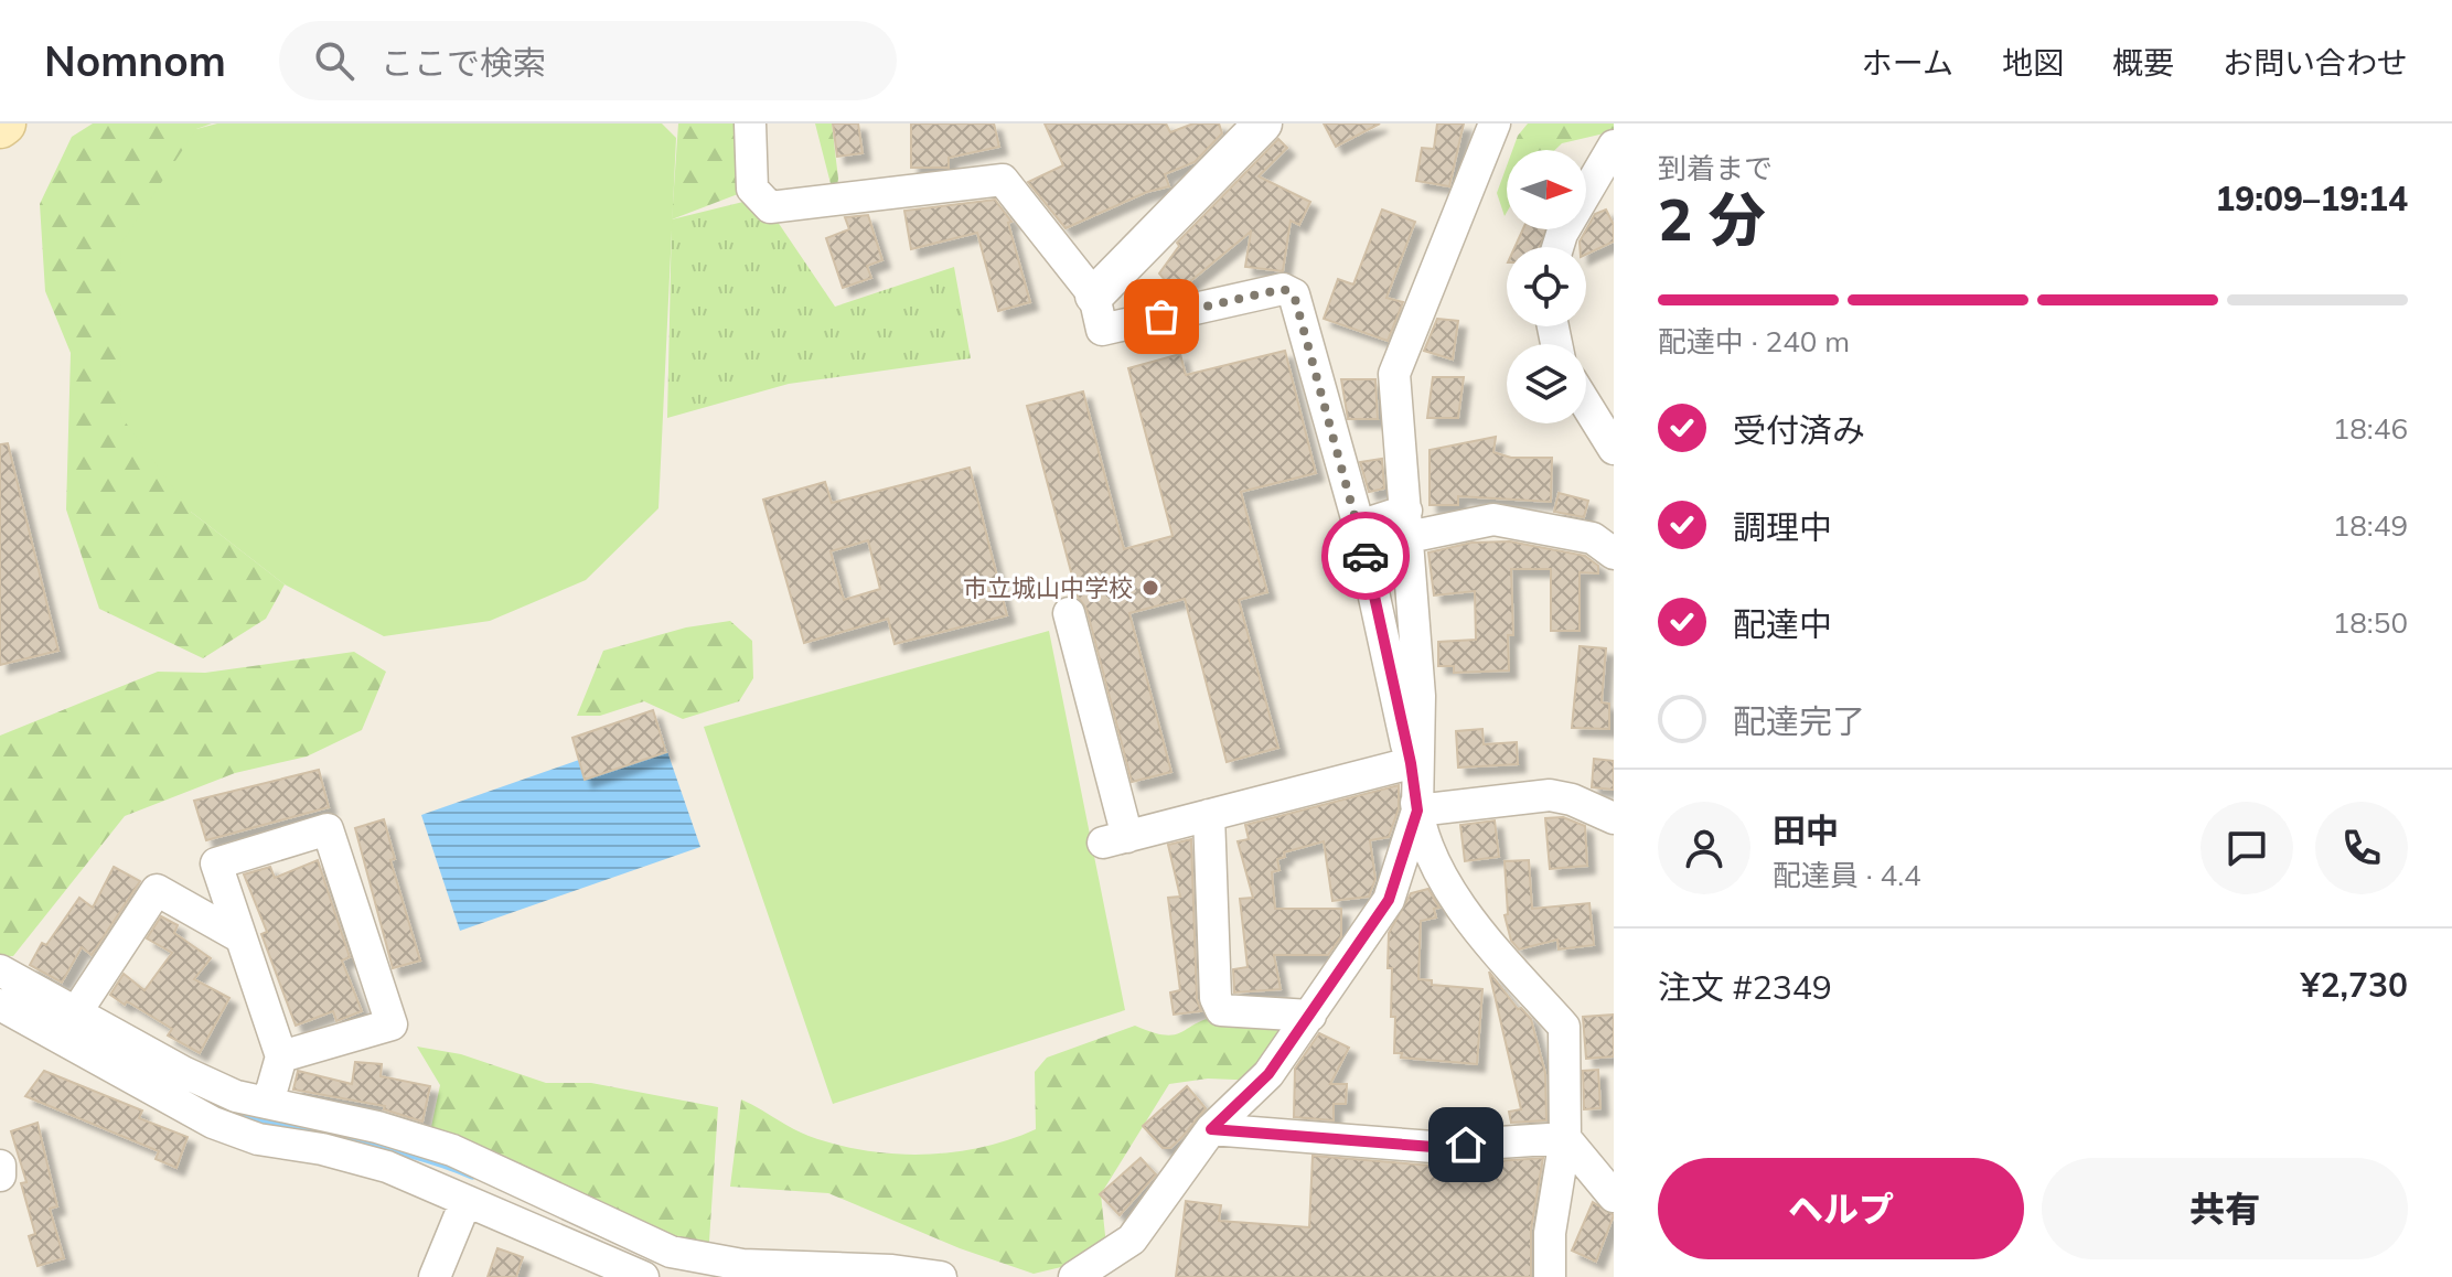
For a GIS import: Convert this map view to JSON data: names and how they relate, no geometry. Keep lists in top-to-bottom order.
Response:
{
  "places": ["市立城山中学校"],
  "north": "right",
  "page": {
    "header": "Nomnom",
    "search": "ここで検索",
    "nav": [
      "ホーム",
      "地図",
      "概要",
      "お問い合わせ"
    ],
    "heading": ["2 分", "到着まで", "19:09–19:14"],
    "panel": [
      "田中",
      "配達員 · 4.4",
      "注文 #2349",
      "¥2,730"
    ],
    "bar": "配達中 · 240 m",
    "list": [
      ["受付済み", "18:46"],
      ["調理中", "18:49"],
      ["配達中", "18:50"],
      "配達完了"
    ],
    "buttons": ["ヘルプ", "共有"]
  }
}
